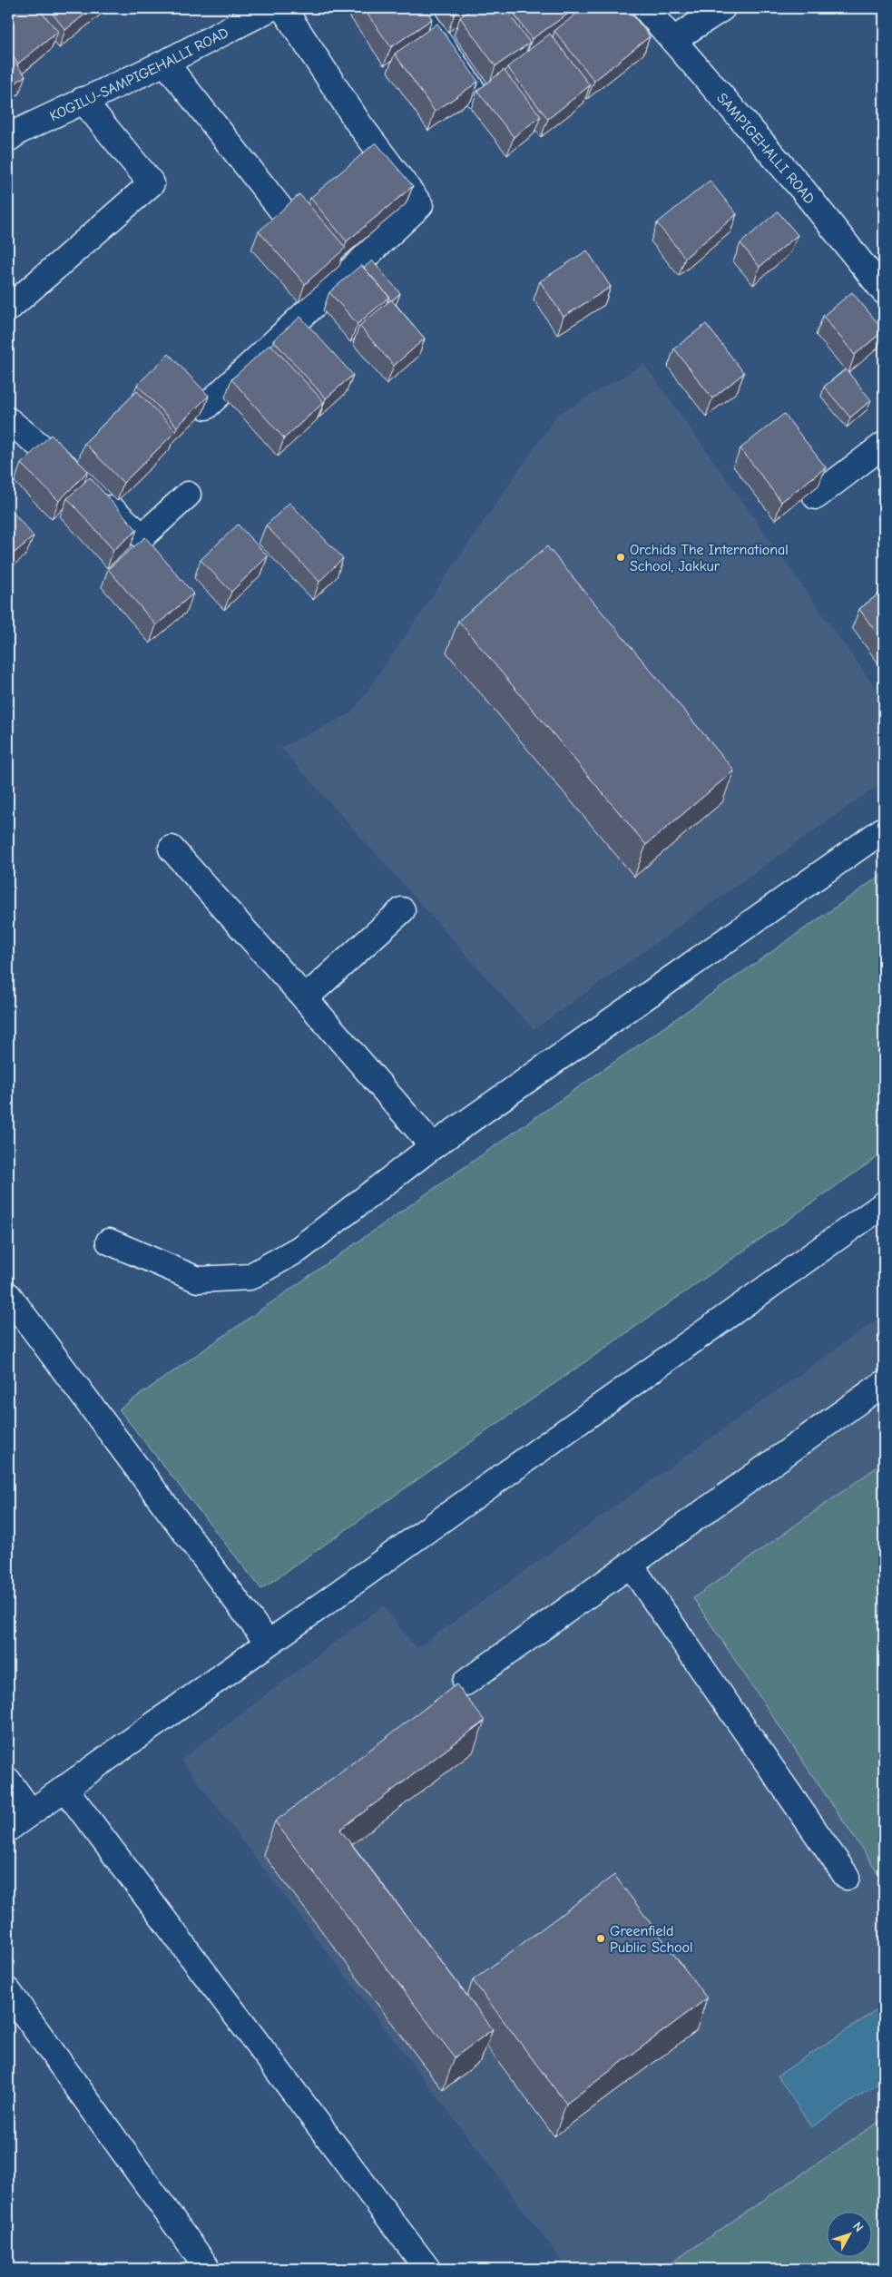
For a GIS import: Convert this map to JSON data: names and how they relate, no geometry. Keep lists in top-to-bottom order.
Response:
{
  "streets": {
    "street": ["KOGILU-SAMPIGEHALLI ROAD", "SAMPIGEHALLI ROAD"]
  },
  "places": ["Orchids The International School, Jakkur", "Greenfield Public School"],
  "north": "top right"
}
